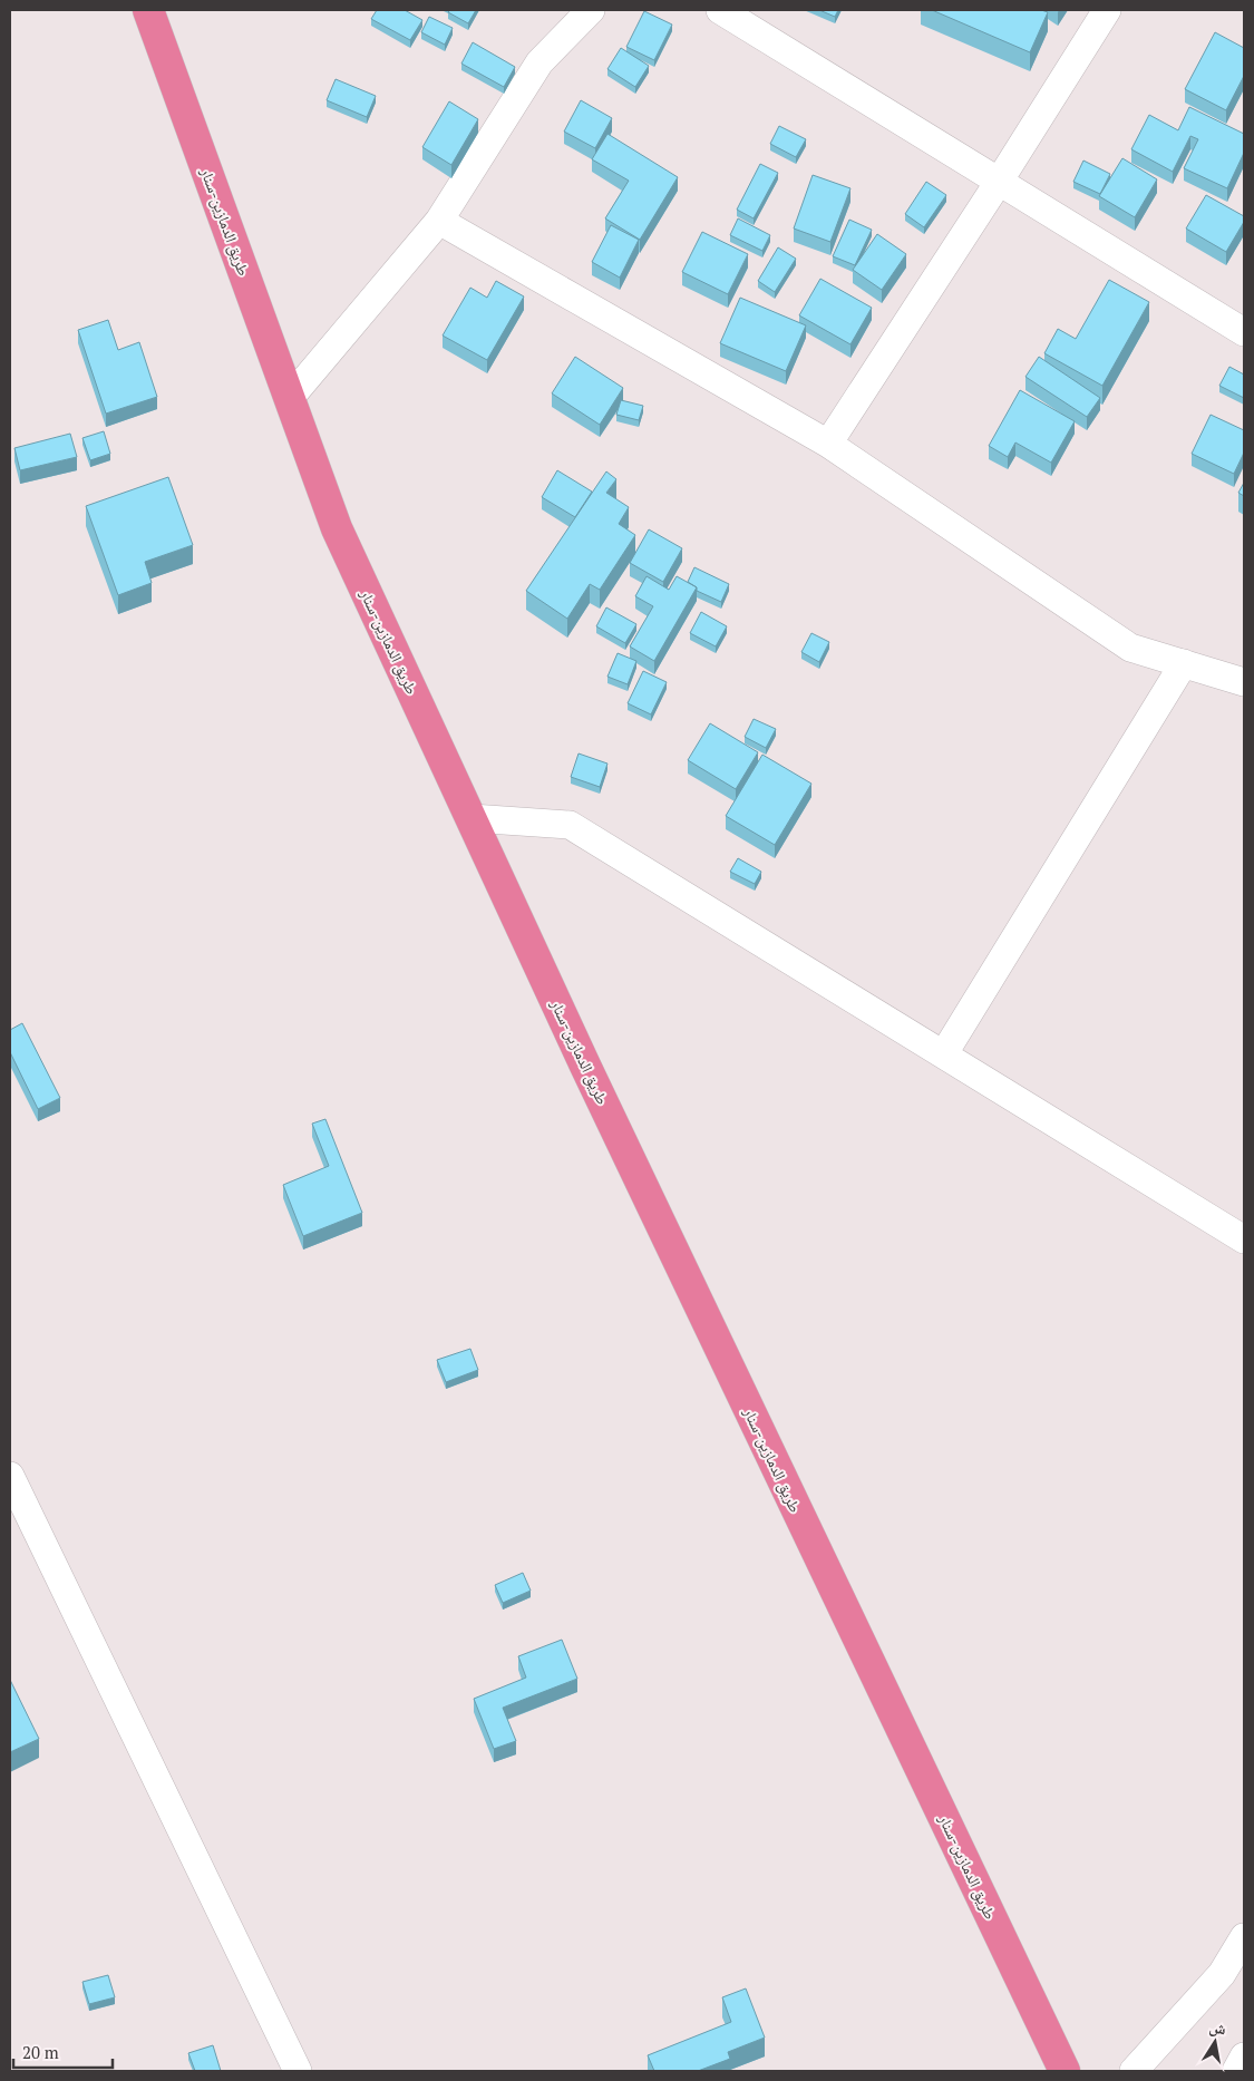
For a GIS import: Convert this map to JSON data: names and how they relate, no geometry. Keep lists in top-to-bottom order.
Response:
{
  "streets": {
    "highway": ["طريق الدمازين-سنار"]
  },
  "scale_bar": "20 m",
  "north": "top"
}
